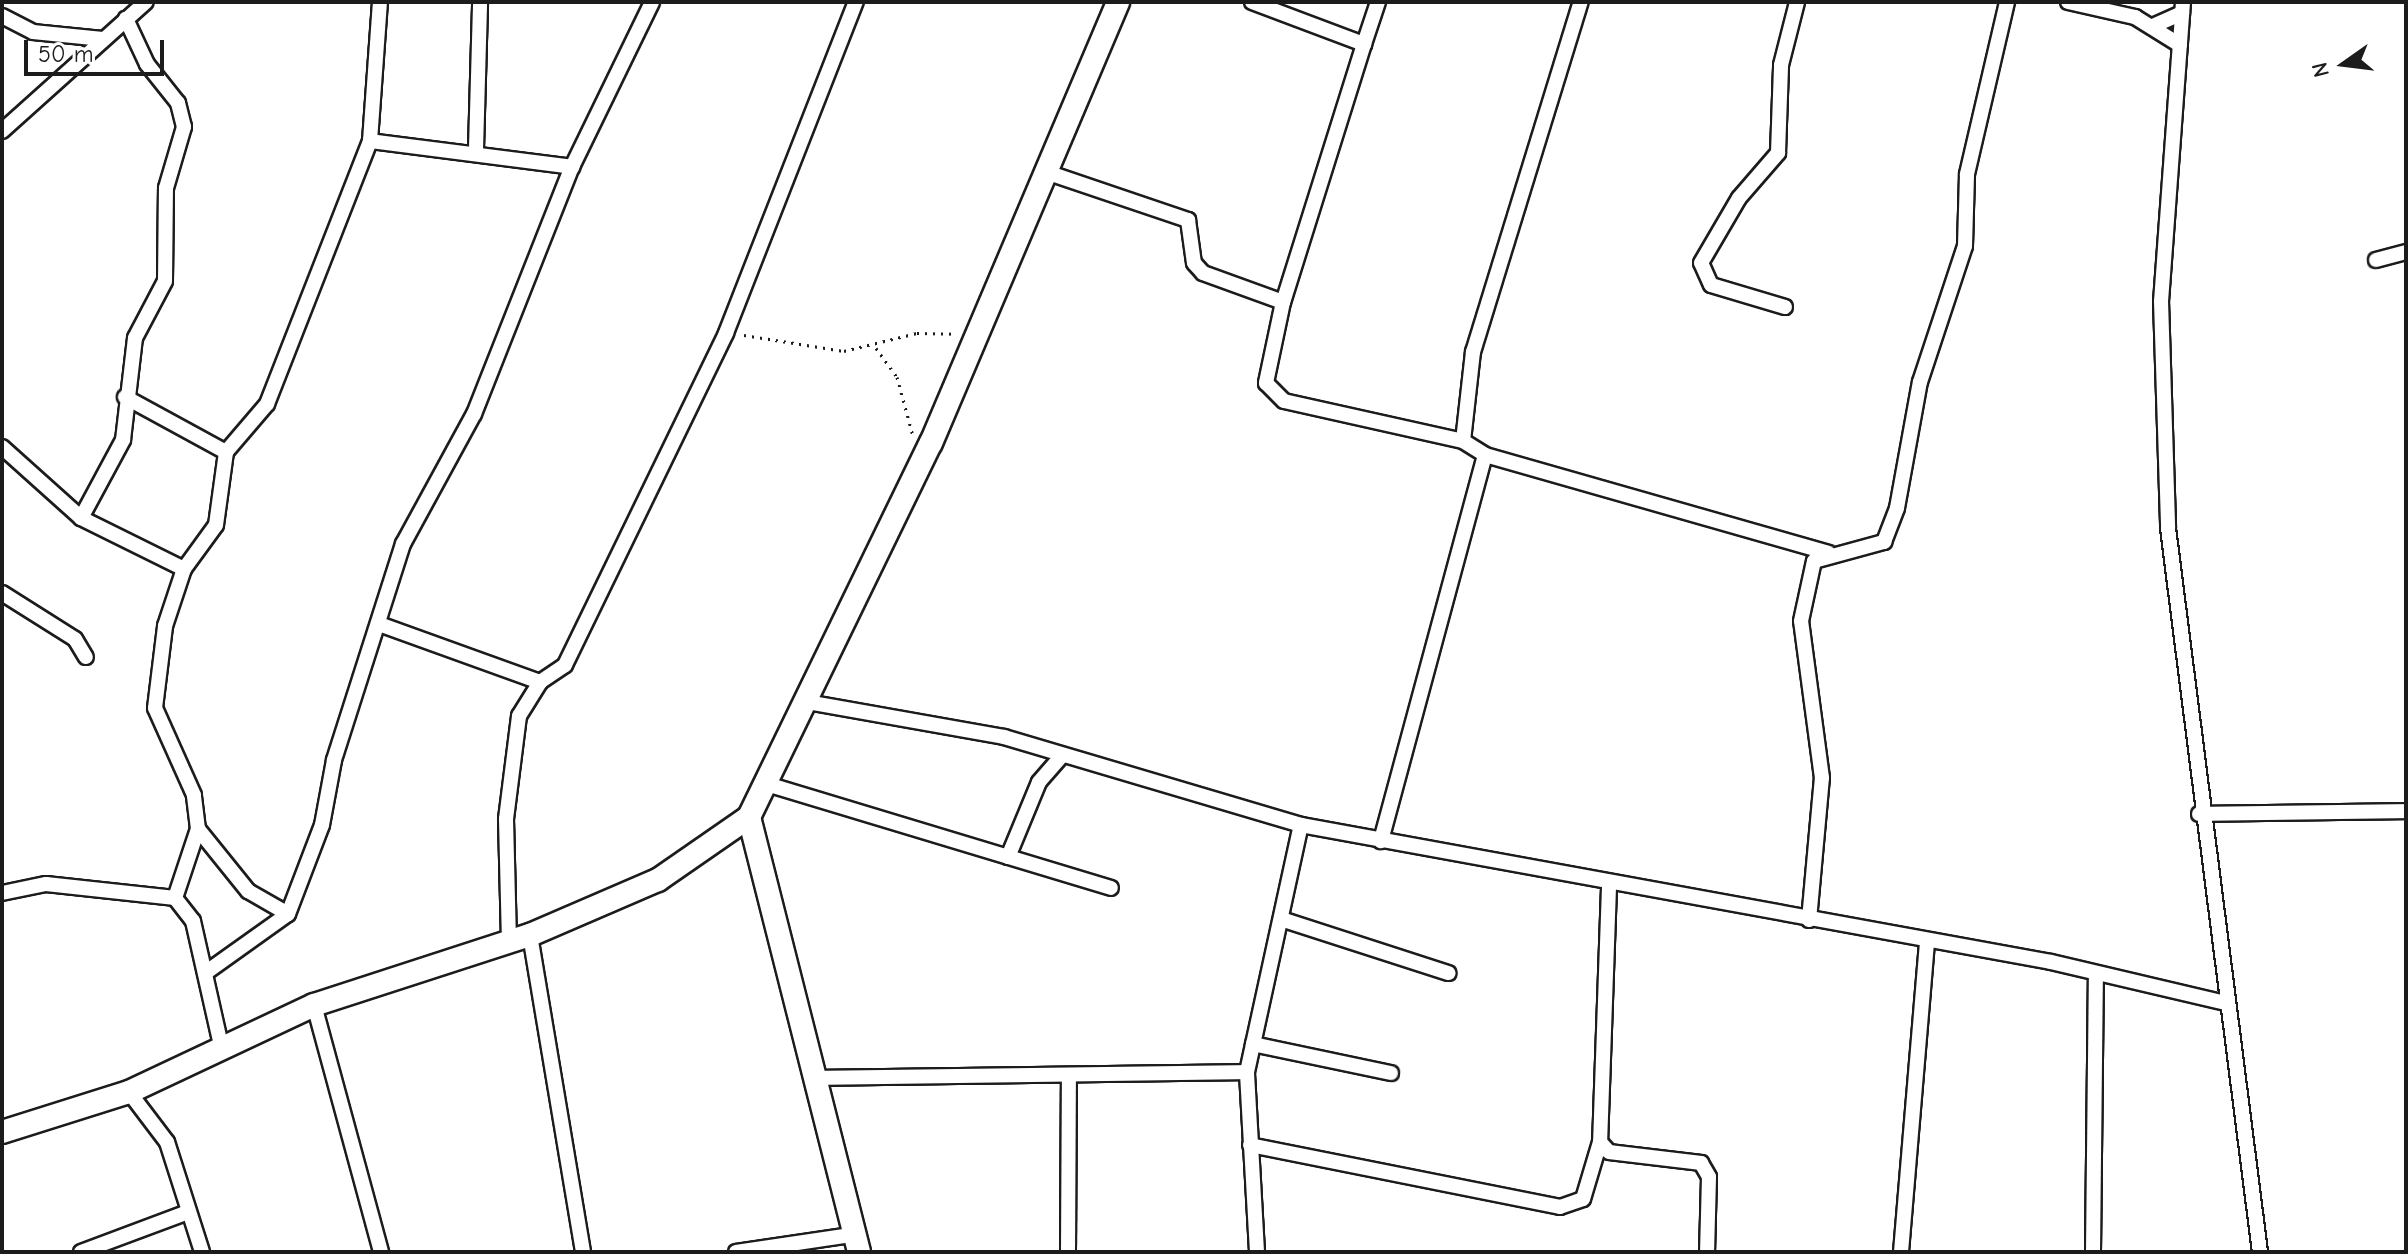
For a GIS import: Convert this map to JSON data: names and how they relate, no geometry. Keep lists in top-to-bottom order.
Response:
{
  "scale_bar": "50 m",
  "north": "left"
}
